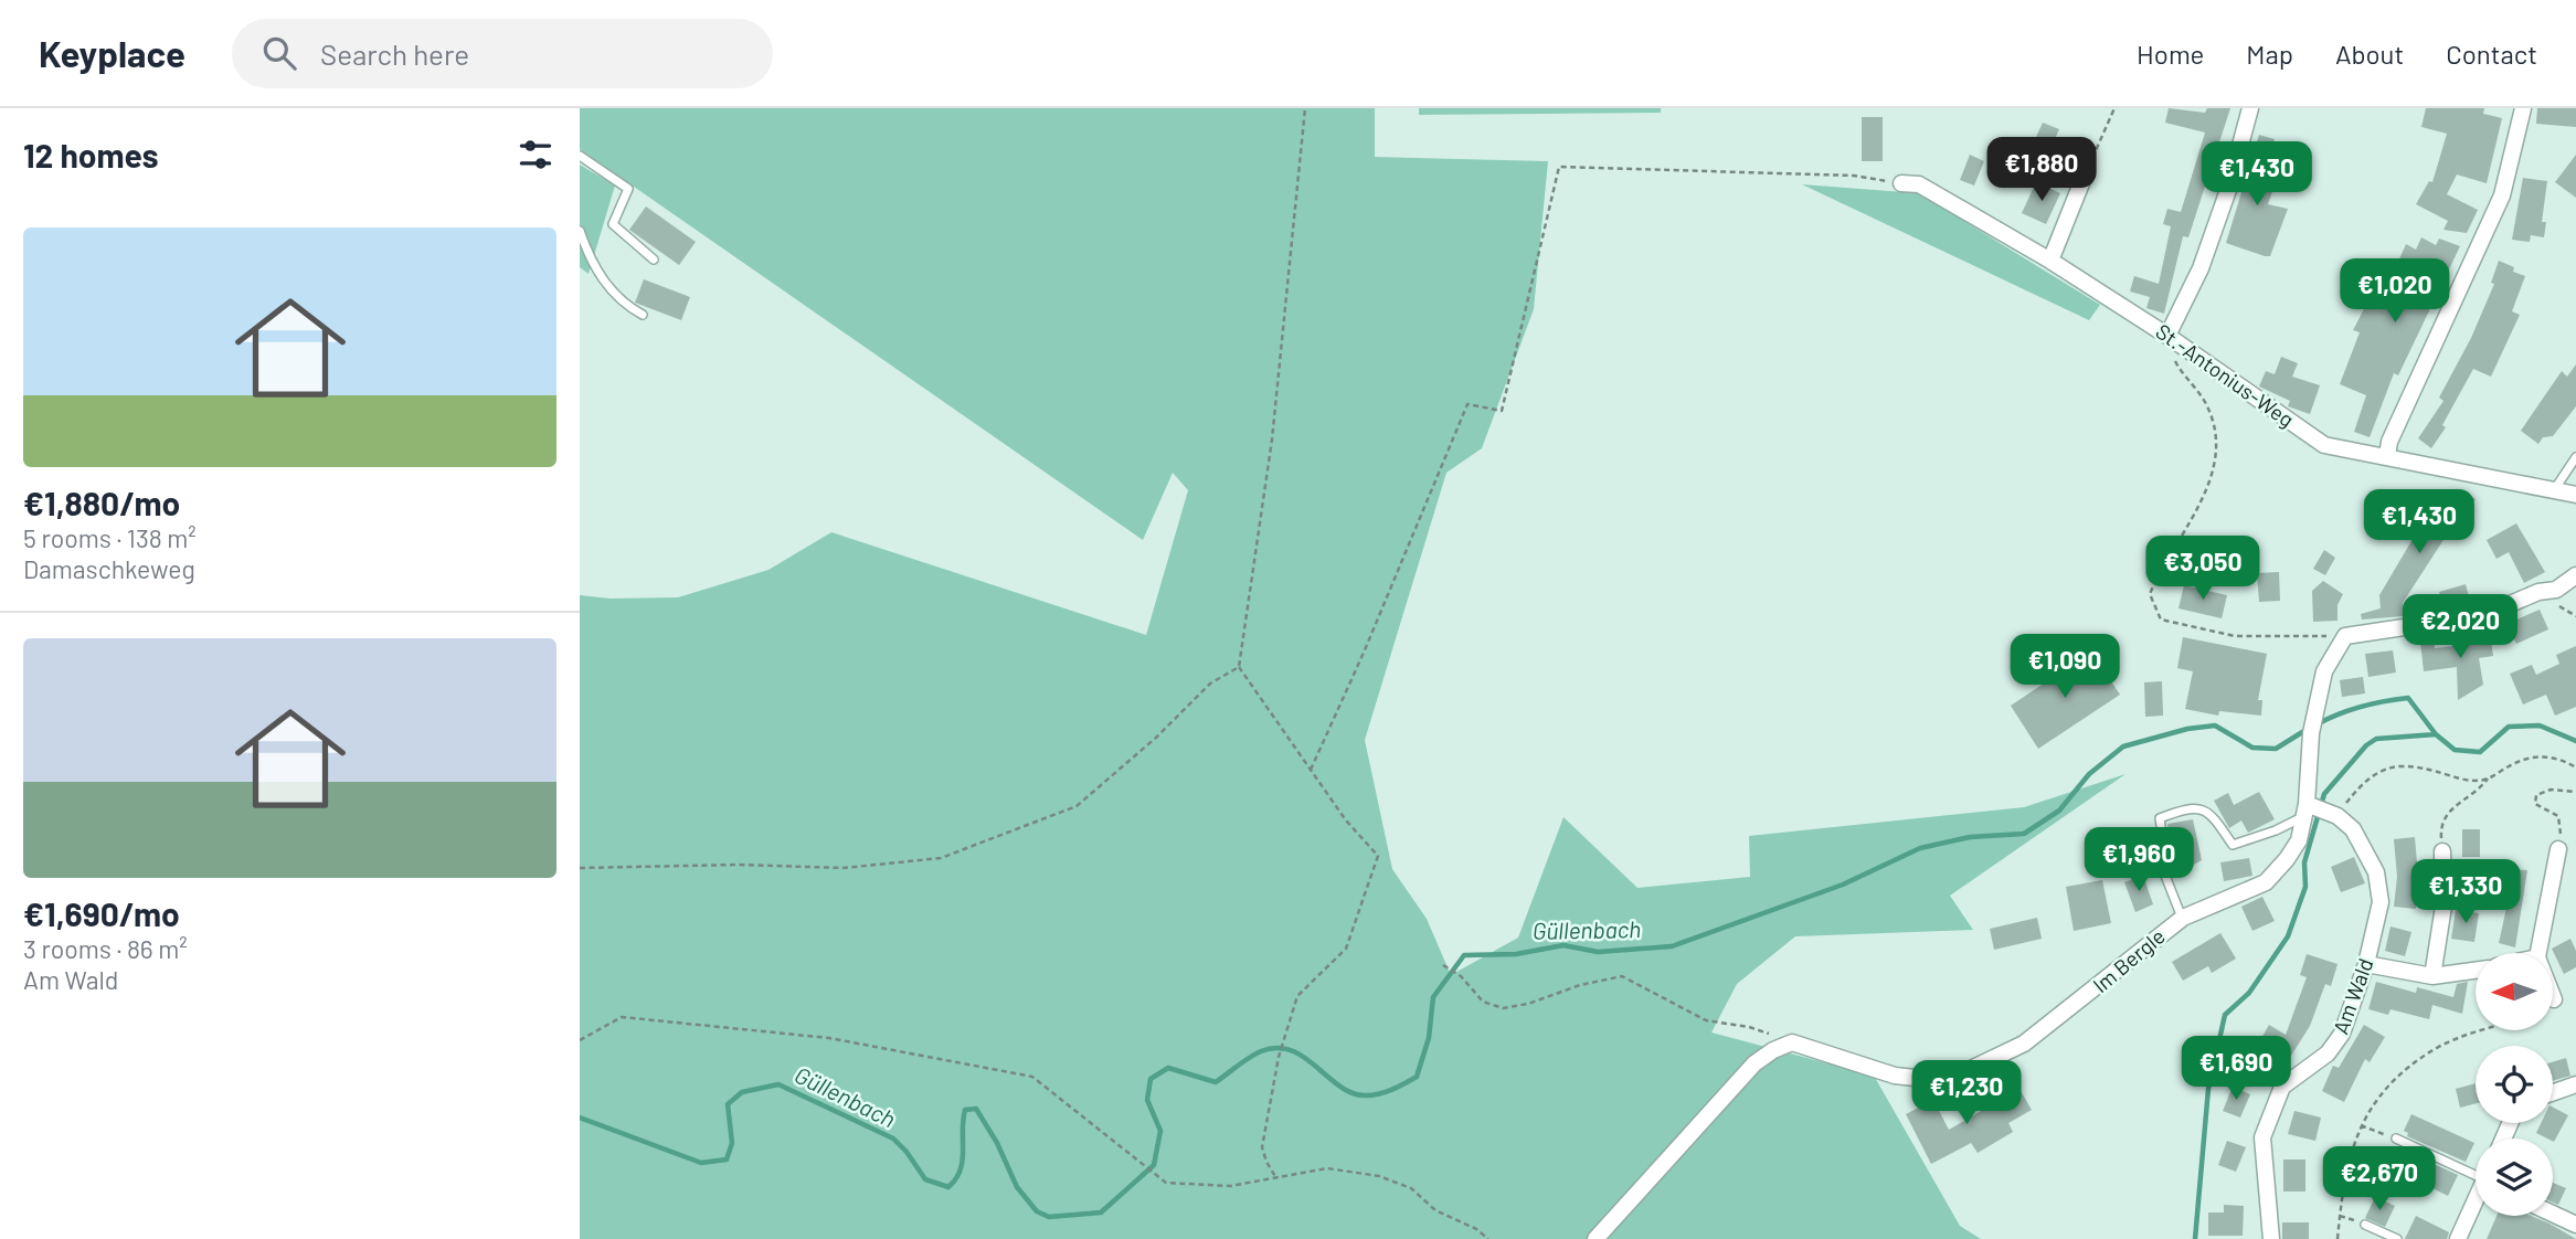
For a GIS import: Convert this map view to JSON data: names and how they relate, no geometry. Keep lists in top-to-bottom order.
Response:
{
  "streets": {
    "street": ["St.-Antonius-Weg", "Im Bergle", "Am Wald"]
  },
  "water": ["Güllenbach"],
  "north": "left",
  "page": {
    "header": "Keyplace",
    "search": "Search here",
    "nav": [
      "Home",
      "Map",
      "About",
      "Contact"
    ],
    "heading": "12 homes",
    "price": [
      "€1,880",
      "€1,430",
      "€1,020",
      "€1,430",
      "€3,050",
      "€2,020",
      "€1,090",
      "€1,960",
      "€1,330",
      "€1,690",
      "€1,230",
      "€2,670"
    ],
    "list": [
      {
        "name": "€1,880/mo",
        "note": "5 rooms · 138 m² · Damaschkeweg"
      },
      {
        "name": "€1,690/mo",
        "note": "3 rooms · 86 m² · Am Wald"
      }
    ]
  }
}
